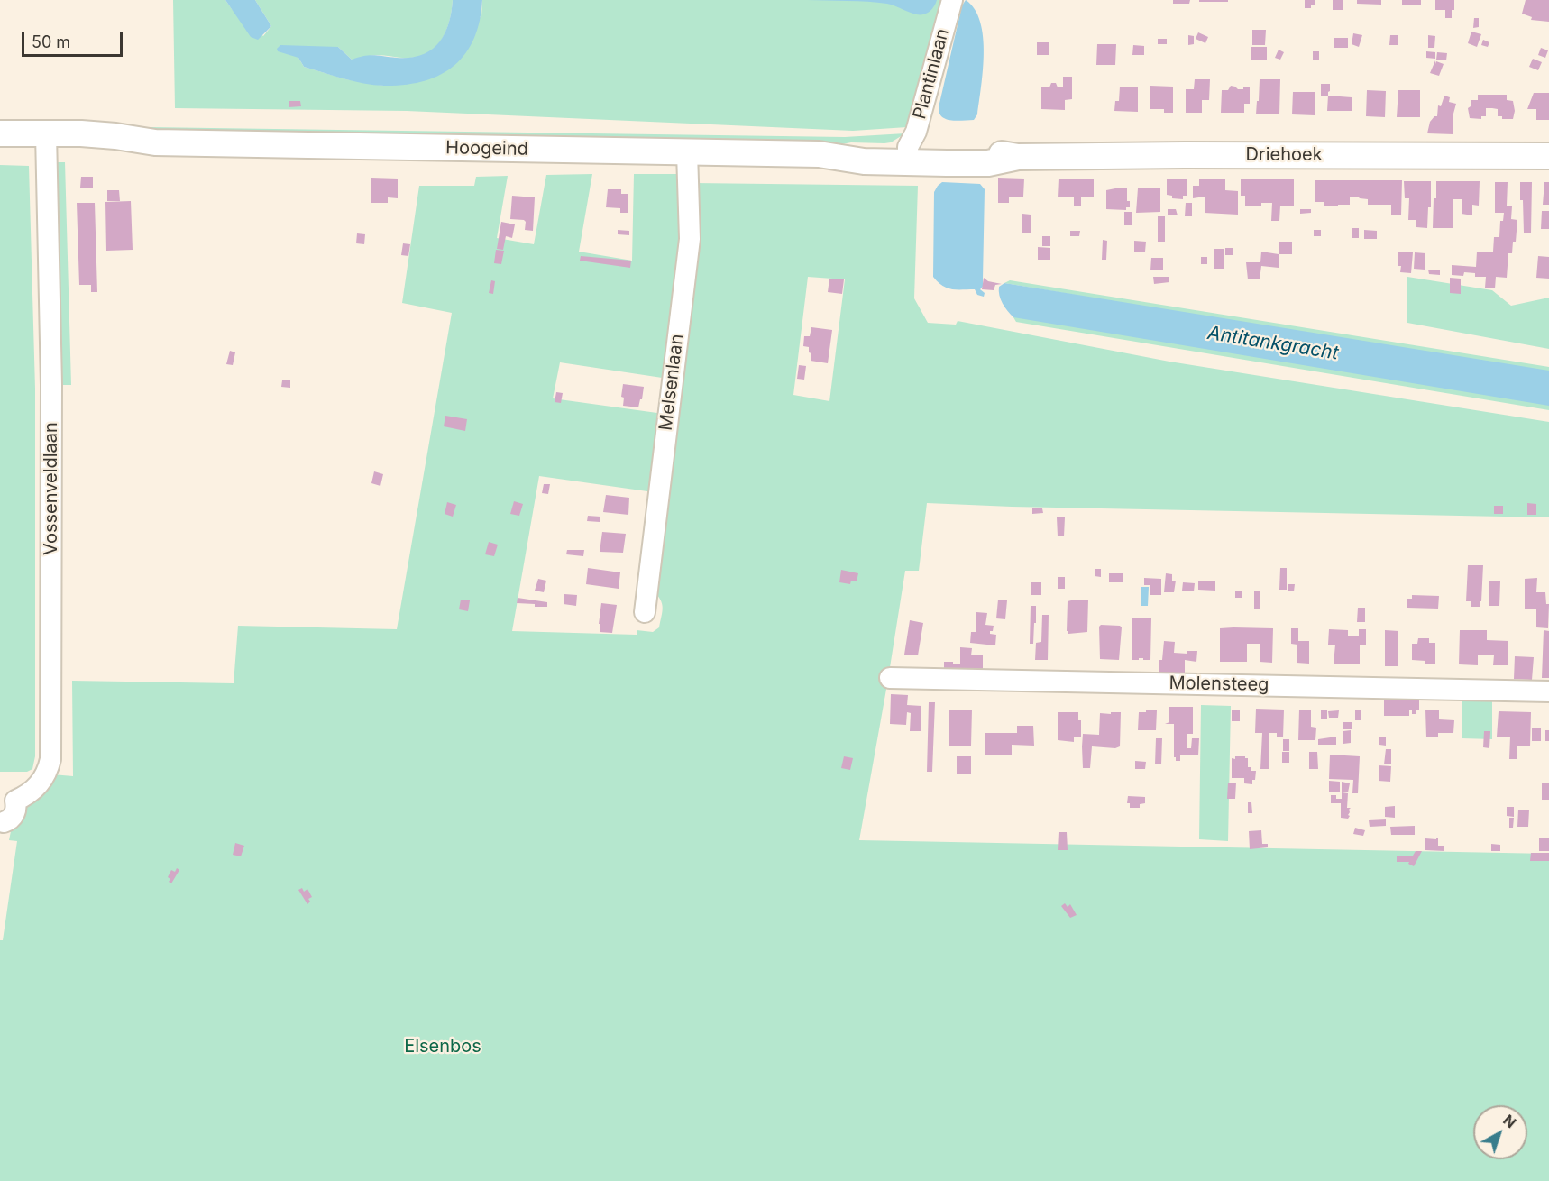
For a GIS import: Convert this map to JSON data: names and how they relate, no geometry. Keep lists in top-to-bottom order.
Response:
{
  "streets": {
    "main road": ["Hoogeind", "Driehoek"],
    "street": [
      "Plantinlaan",
      "Melsenlaan",
      "Vossenveldlaan",
      "Molensteeg"
    ]
  },
  "crossings": [
    ["Plantinlaan", "Hoogeind"],
    ["Plantinlaan", "Driehoek"],
    ["Hoogeind", "Driehoek"],
    ["Hoogeind", "Melsenlaan"],
    ["Hoogeind", "Vossenveldlaan"]
  ],
  "water": ["Antitankgracht"],
  "parks": ["Elsenbos"],
  "scale_bar": "50 m",
  "north": "top right"
}
